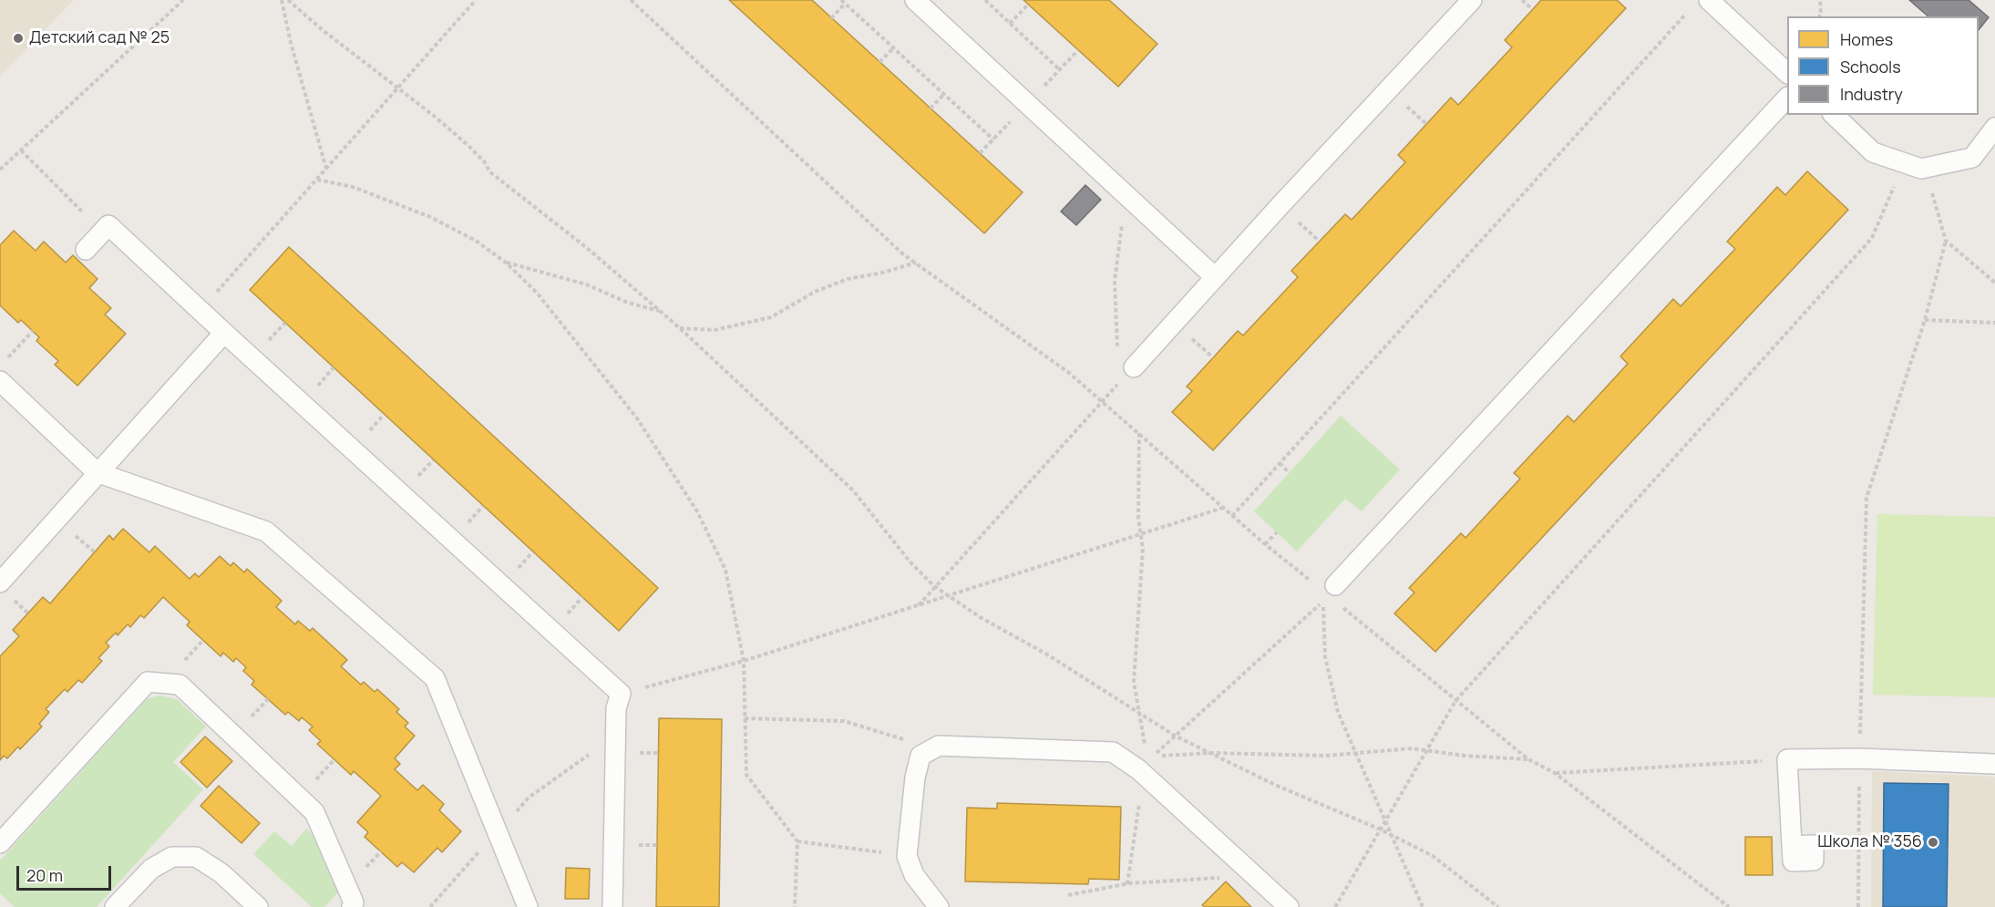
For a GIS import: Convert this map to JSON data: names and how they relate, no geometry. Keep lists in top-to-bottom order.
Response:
{
  "places": ["Детский сад № 25", "Школа № 356"],
  "legend": ["Homes", "Schools", "Industry"],
  "scale_bar": "20 m"
}
